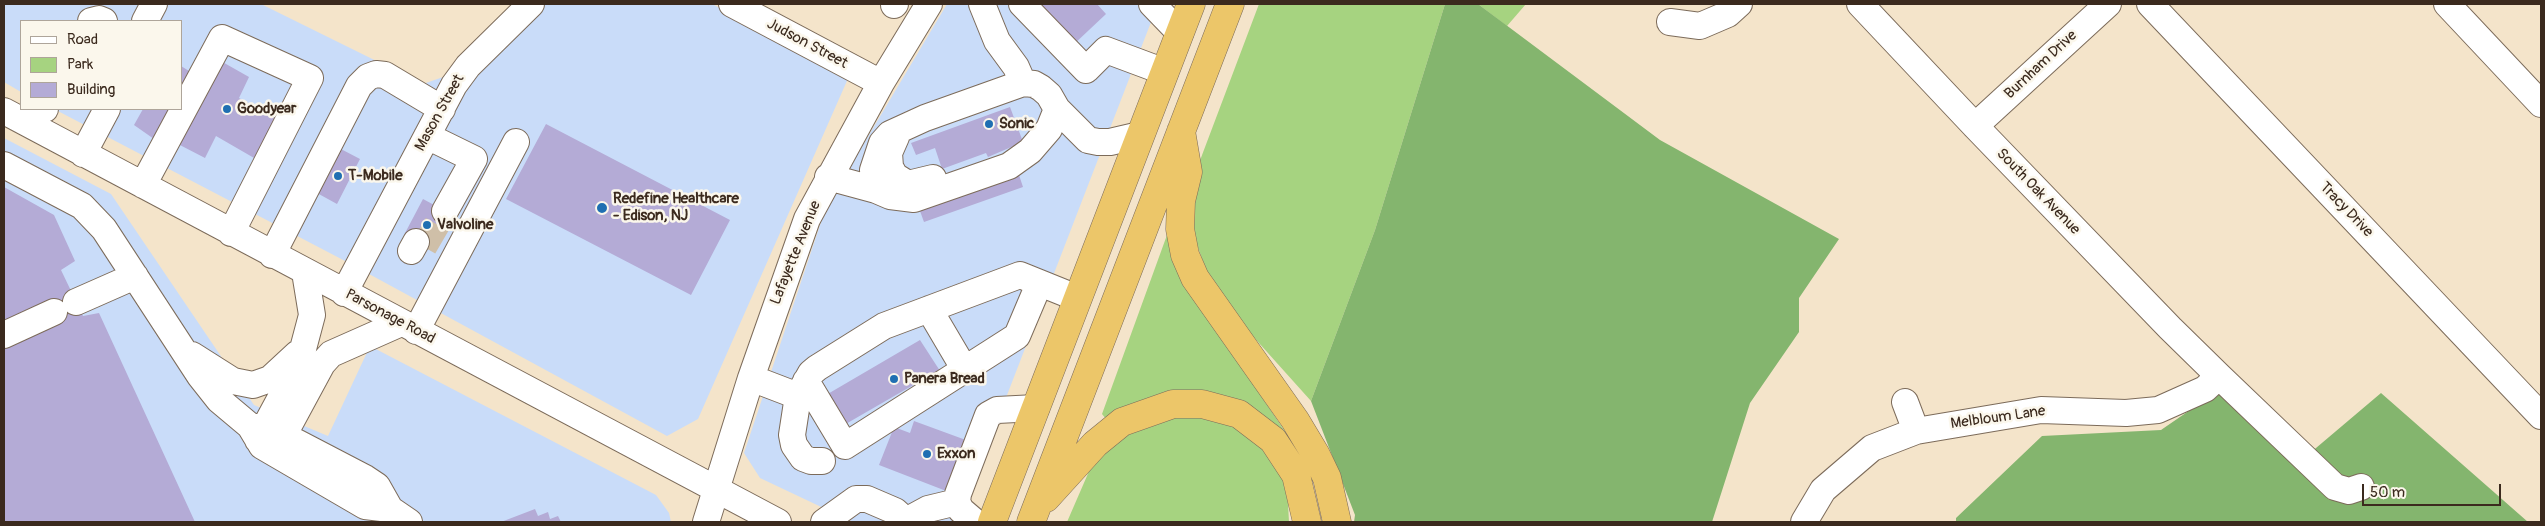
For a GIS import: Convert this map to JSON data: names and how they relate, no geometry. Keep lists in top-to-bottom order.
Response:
{
  "streets": {
    "street": [
      "Judson Street",
      "Burnham Drive",
      "Mason Street",
      "South Oak Avenue",
      "Tracy Drive",
      "Lafayette Avenue",
      "Parsonage Road",
      "Melbloum Lane"
    ]
  },
  "crossings": [
    ["Judson Street", "Lafayette Avenue"],
    ["Burnham Drive", "South Oak Avenue"],
    ["Mason Street", "Parsonage Road"],
    ["South Oak Avenue", "Melbloum Lane"],
    ["Lafayette Avenue", "Parsonage Road"]
  ],
  "places": [
    "Goodyear",
    "Sonic",
    "T-Mobile",
    "Redefine Healthcare - Edison, NJ",
    "Valvoline",
    "Panera Bread",
    "Exxon"
  ],
  "legend": ["Road", "Park", "Building"],
  "scale_bar": "50 m"
}
